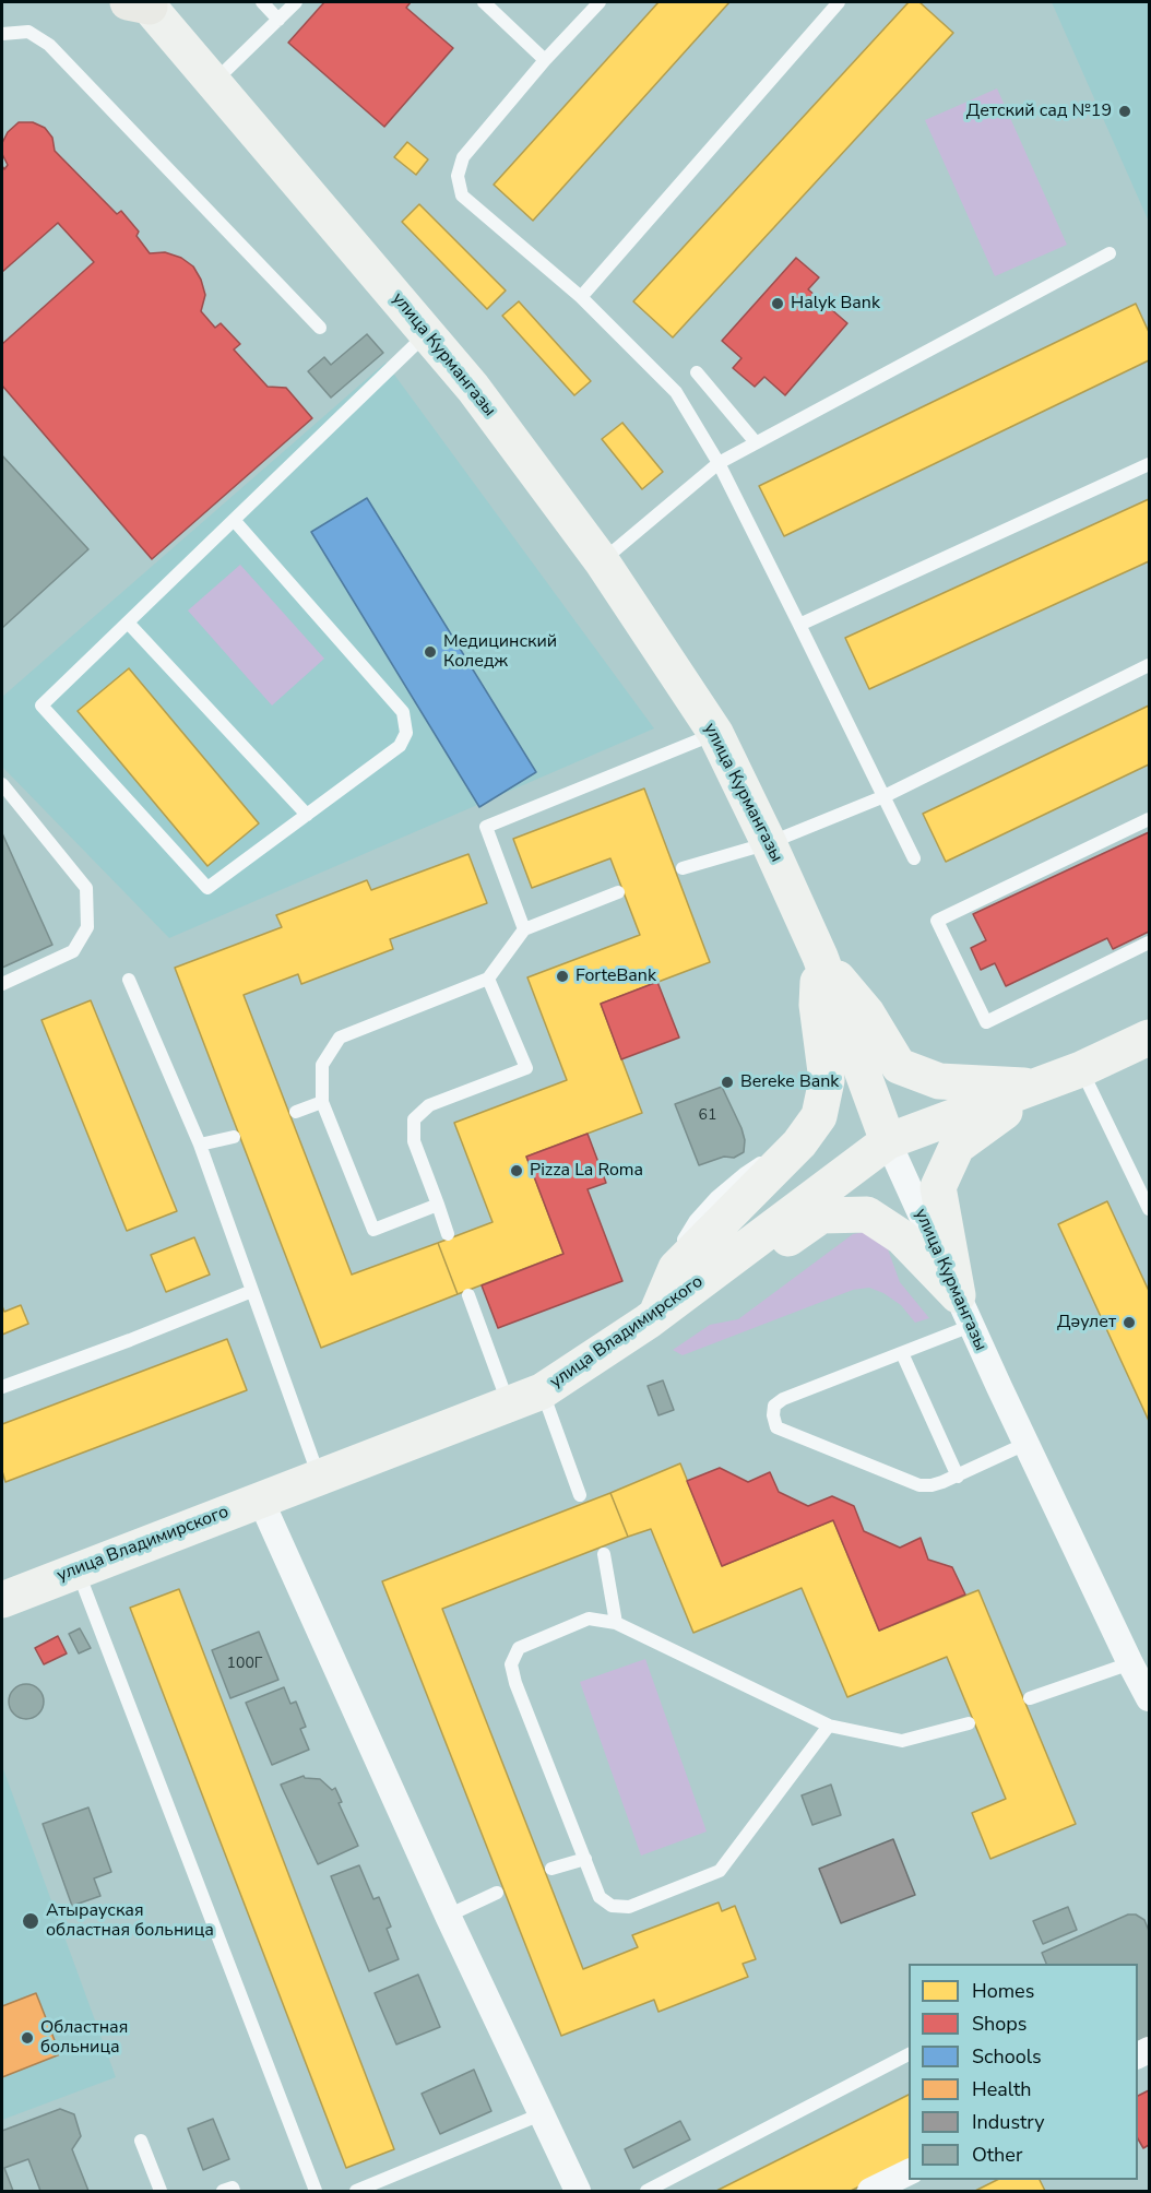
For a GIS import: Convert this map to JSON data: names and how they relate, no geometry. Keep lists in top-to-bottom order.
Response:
{
  "streets": {
    "street": ["улица Курмангазы", "улица Владимирского"]
  },
  "crossings": [
    ["улица Курмангазы", "улица Владимирского"]
  ],
  "places": [
    "Детский сад №19",
    "Halyk Bank",
    "Медицинский Коледж",
    "ForteBank",
    "Bereke Bank",
    "Pizza La Roma",
    "Дәулет",
    "Атырауская областная больница",
    "Областная больница"
  ],
  "house_numbers": ["61", "100Г"],
  "legend": [
    "Homes",
    "Shops",
    "Schools",
    "Health",
    "Industry",
    "Other"
  ]
}
